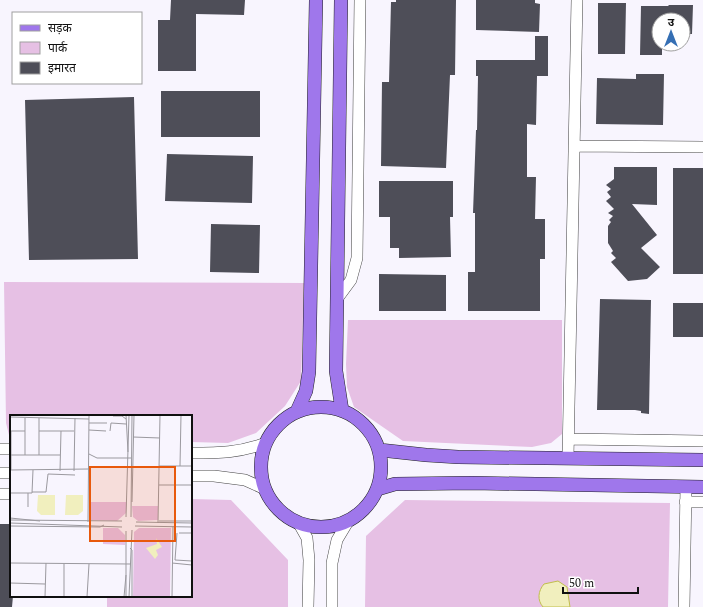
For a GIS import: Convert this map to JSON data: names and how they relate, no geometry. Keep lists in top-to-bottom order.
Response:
{
  "legend": ["सड़क", "पार्क", "इमारत"],
  "scale_bar": "50 m",
  "north": "top"
}
